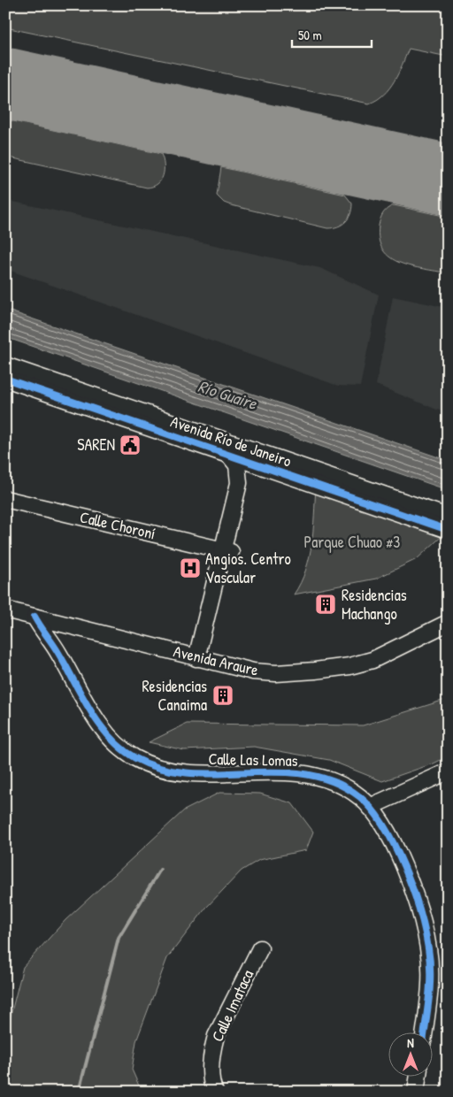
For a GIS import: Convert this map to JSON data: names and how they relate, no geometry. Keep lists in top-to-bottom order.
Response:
{
  "streets": {
    "street": [
      "Avenida Río de Janeiro",
      "Calle Choroní",
      "Avenida Araure",
      "Calle Las Lomas",
      "Calle Imataca"
    ]
  },
  "crossings": [
    ["Avenida Araure", "Calle Las Lomas"]
  ],
  "water": ["Río Guaire"],
  "parks": ["Parque Chuao #3"],
  "places": {
    "public building": ["SAREN"],
    "hospital": ["Angios. Centro Vascular"],
    "building": ["Residencias Machango", "Residencias Canaima"]
  },
  "scale_bar": "50 m",
  "north": "top"
}
